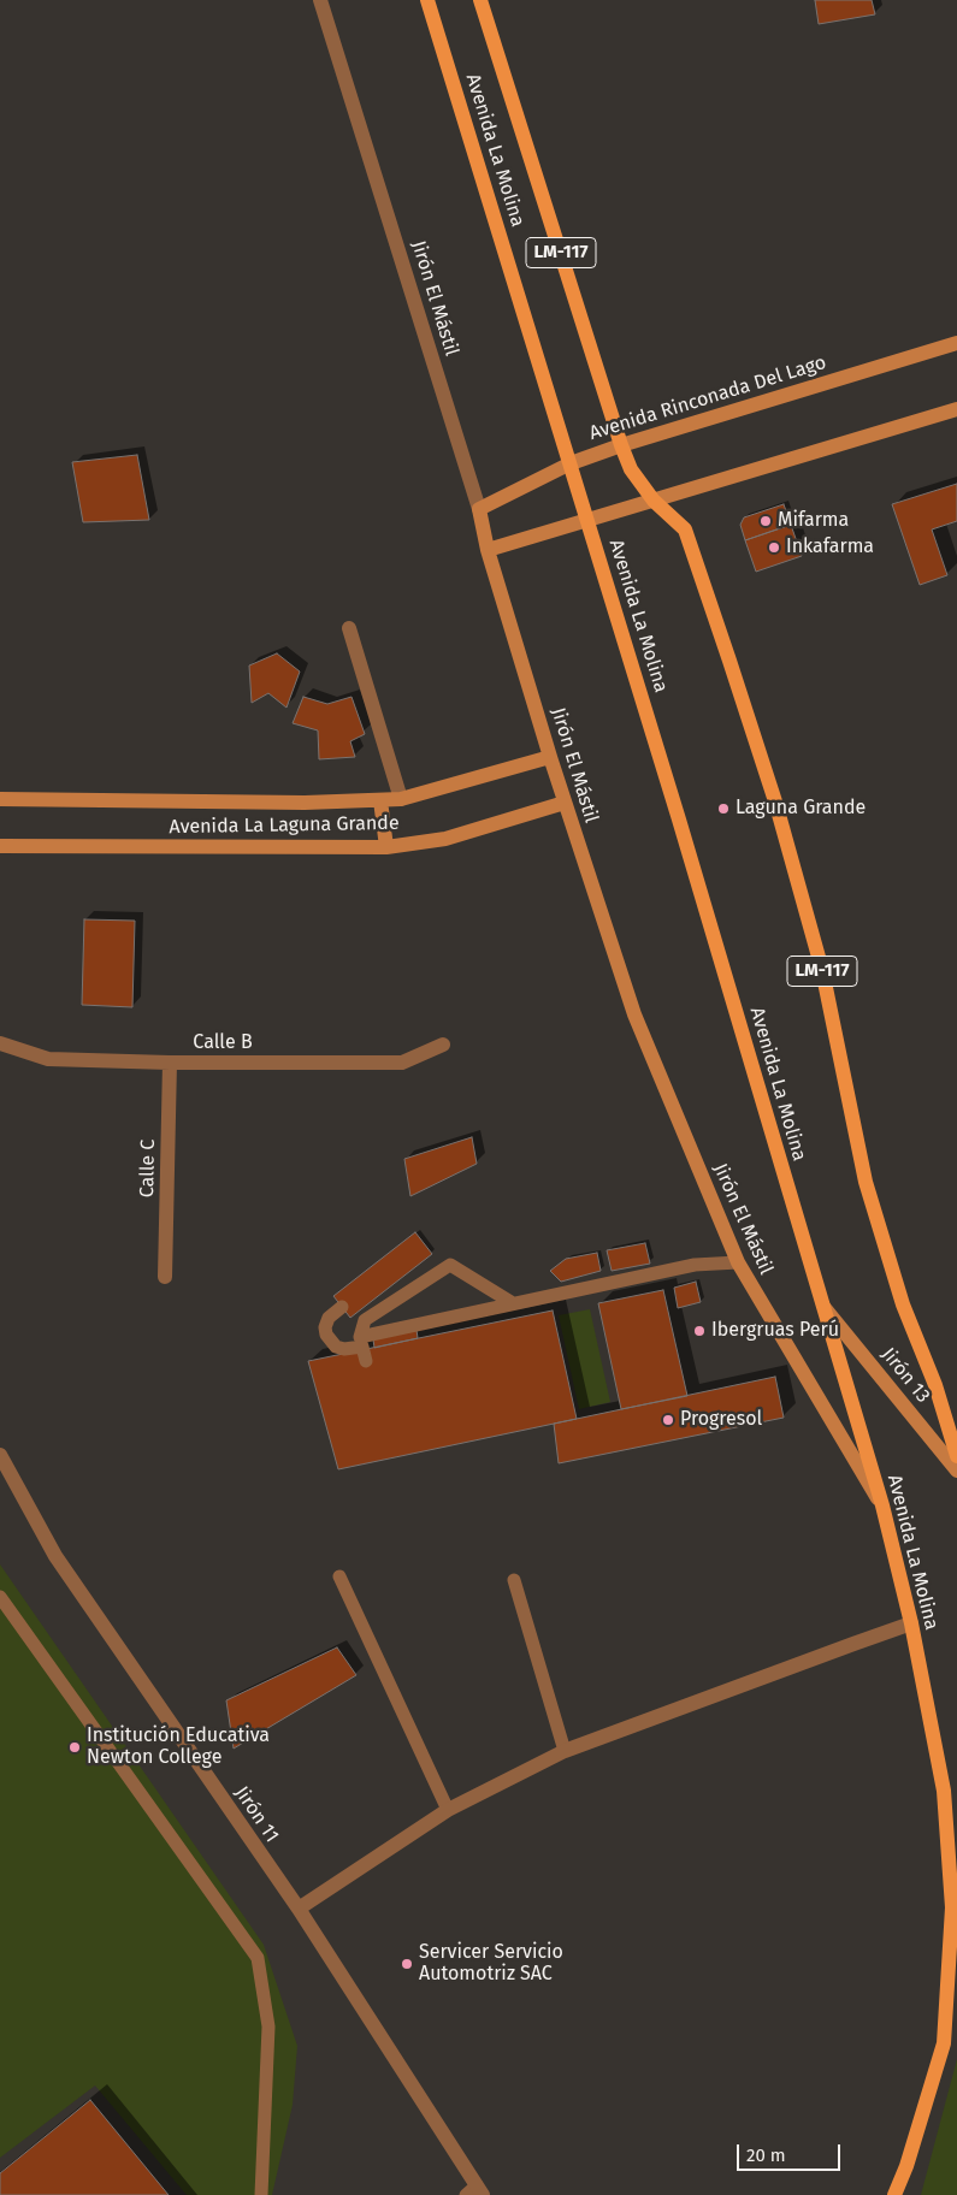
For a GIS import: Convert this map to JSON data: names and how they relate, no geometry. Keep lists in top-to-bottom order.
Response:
{
  "streets": {
    "main road": ["Avenida La Molina", "LM-117"],
    "street": [
      "Jirón El Mástil",
      "Avenida Rinconada Del Lago",
      "Avenida La Laguna Grande",
      "Calle B",
      "Calle C",
      "Jirón 13",
      "Jirón 11"
    ]
  },
  "crossings": [
    ["Avenida La Molina", "Jirón El Mástil"],
    ["Avenida La Molina", "Avenida Rinconada Del Lago"],
    ["Avenida La Molina", "Jirón 13"],
    ["Jirón El Mástil", "Avenida Rinconada Del Lago"],
    ["Jirón El Mástil", "Avenida La Laguna Grande"],
    ["Calle B", "Calle C"]
  ],
  "places": [
    "Mifarma",
    "Inkafarma",
    "Laguna Grande",
    "Ibergruas Perú",
    "Progresol",
    "Institución Educativa Newton College",
    "Servicer Servicio Automotriz SAC"
  ],
  "scale_bar": "20 m"
}
